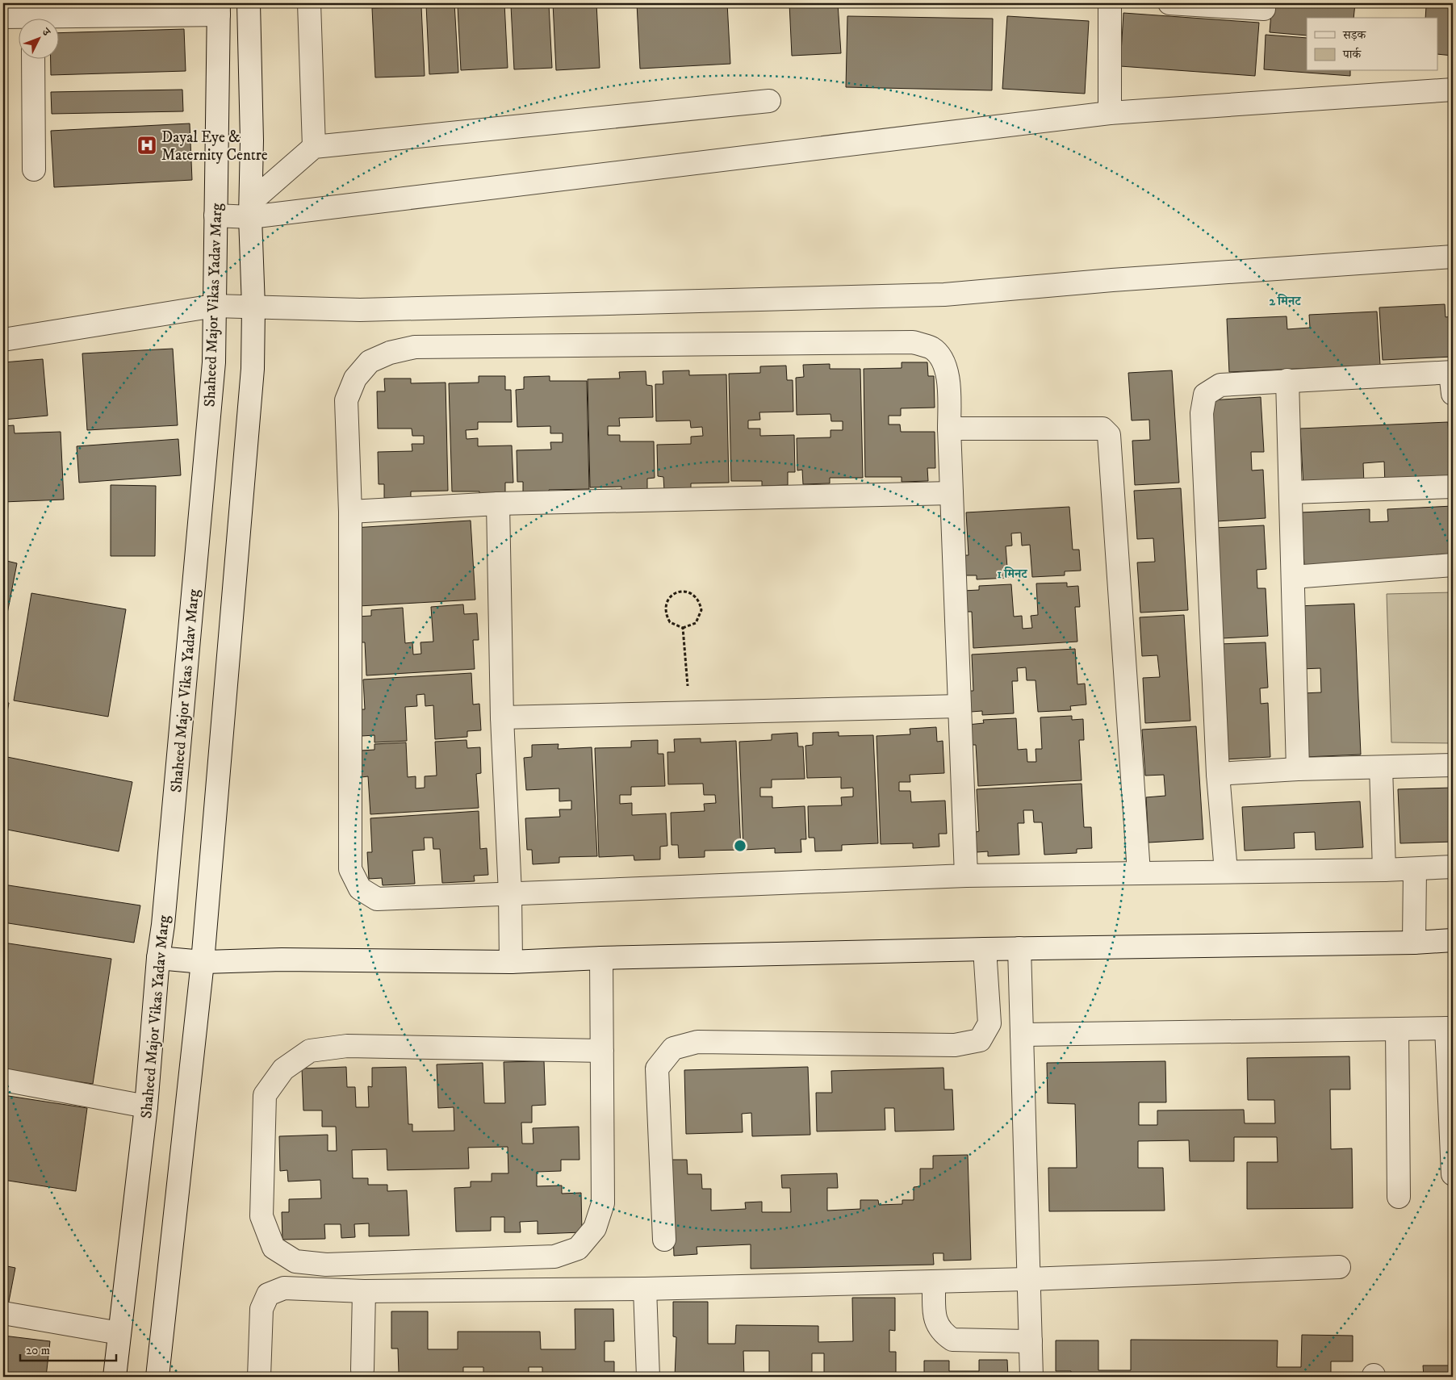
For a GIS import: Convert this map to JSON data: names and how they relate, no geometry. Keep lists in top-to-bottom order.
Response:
{
  "streets": {
    "street": ["Shaheed Major Vikas Yadav Marg"]
  },
  "places": {
    "hospital": ["Dayal Eye & Maternity Centre"]
  },
  "legend": ["सड़क", "पार्क"],
  "scale_bar": "20 m",
  "north": "top right",
  "rings": ["2 मिनट", "1 मिनट"]
}
